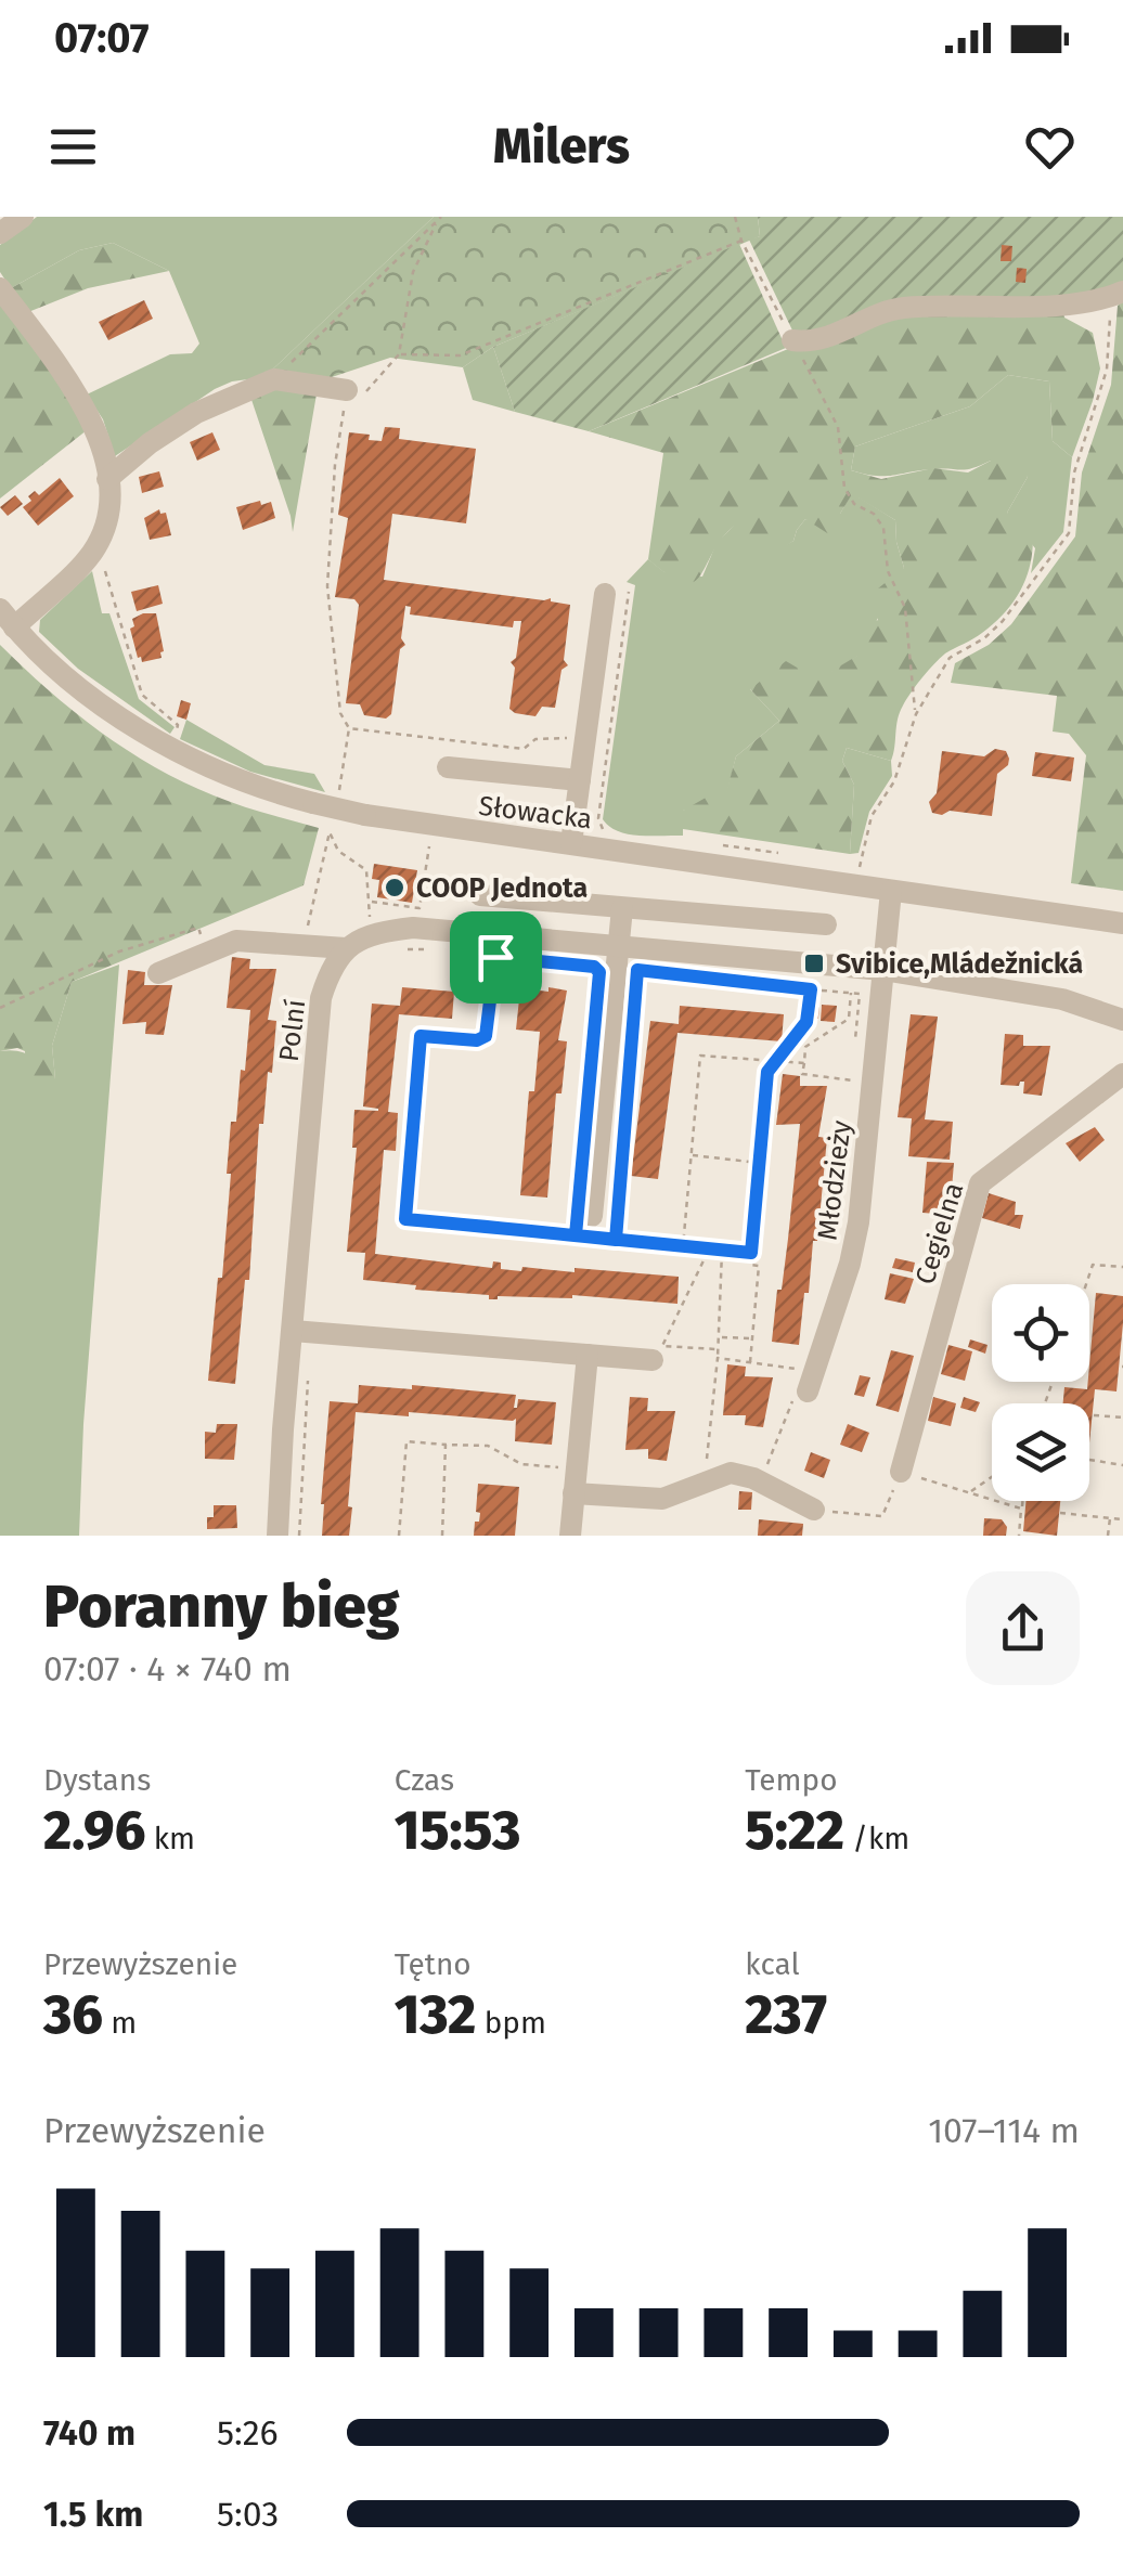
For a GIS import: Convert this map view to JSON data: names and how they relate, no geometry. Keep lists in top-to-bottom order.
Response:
{
  "streets": {
    "street": [
      "Słowacka",
      "Polní",
      "Młodzieży",
      "Cegielna"
    ]
  },
  "crossings": [
    ["Słowacka", "Młodzieży"],
    ["Polní", "Młodzieży"]
  ],
  "places": {
    "other": ["COOP Jednota"],
    "transit": ["Svibice,Mládežnická"]
  },
  "page": {
    "status": "07:07",
    "header": "Milers",
    "heading": ["Poranny bieg", "07:07 · 4 × 740 m"],
    "stats": [
      ["Dystans", "2.96 km"],
      ["Czas", "15:53"],
      ["Tempo", "5:22 /km"],
      ["Przewyższenie", "36 m"],
      ["Tętno", "132 bpm"],
      ["kcal", "237"]
    ],
    "chart": ["Przewyższenie", "107–114 m"],
    "list": [
      {
        "name": "740 m",
        "note": "5:26"
      },
      {
        "name": "1.5 km",
        "note": "5:03"
      }
    ]
  }
}
